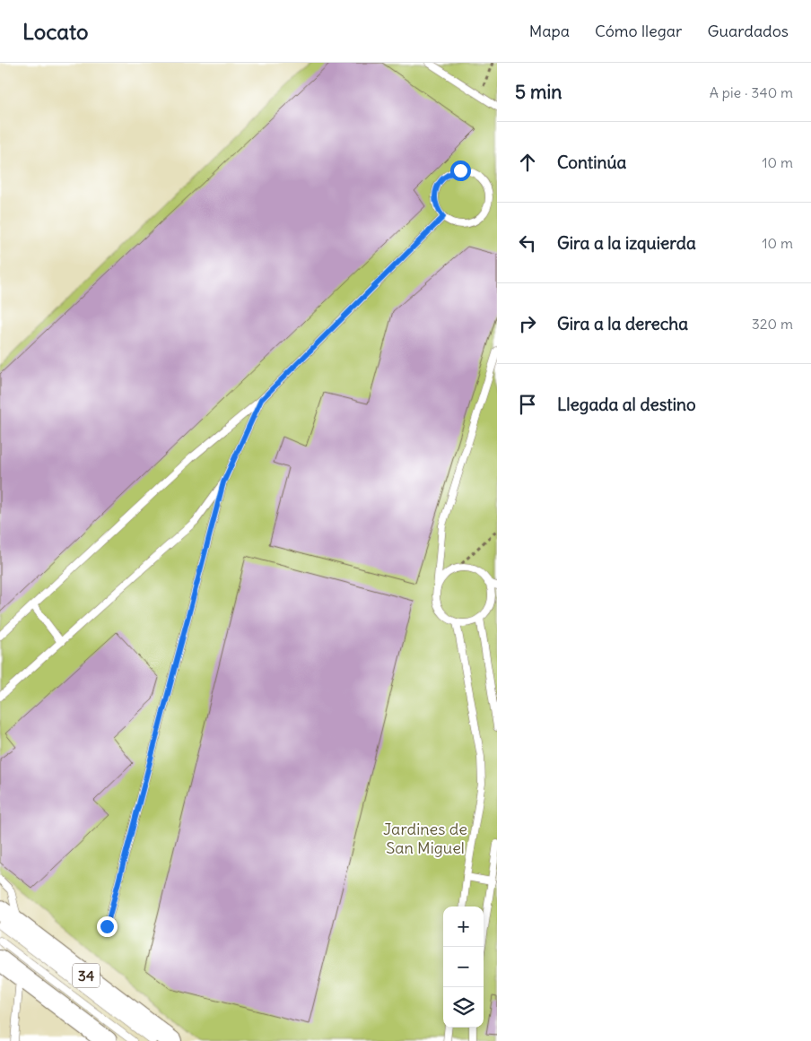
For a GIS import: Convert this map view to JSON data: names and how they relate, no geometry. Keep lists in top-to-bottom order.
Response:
{
  "streets": {
    "main road": ["34"]
  },
  "parks": ["Jardines de San Miguel"],
  "page": {
    "header": "Locato",
    "nav": ["Mapa", "Cómo llegar", "Guardados"],
    "heading": ["5 min", "A pie · 340 m"],
    "list": [
      ["Continúa", "10 m"],
      ["Gira a la izquierda", "10 m"],
      ["Gira a la derecha", "320 m"],
      "Llegada al destino"
    ],
    "map_buttons": ["+", "−"]
  }
}
